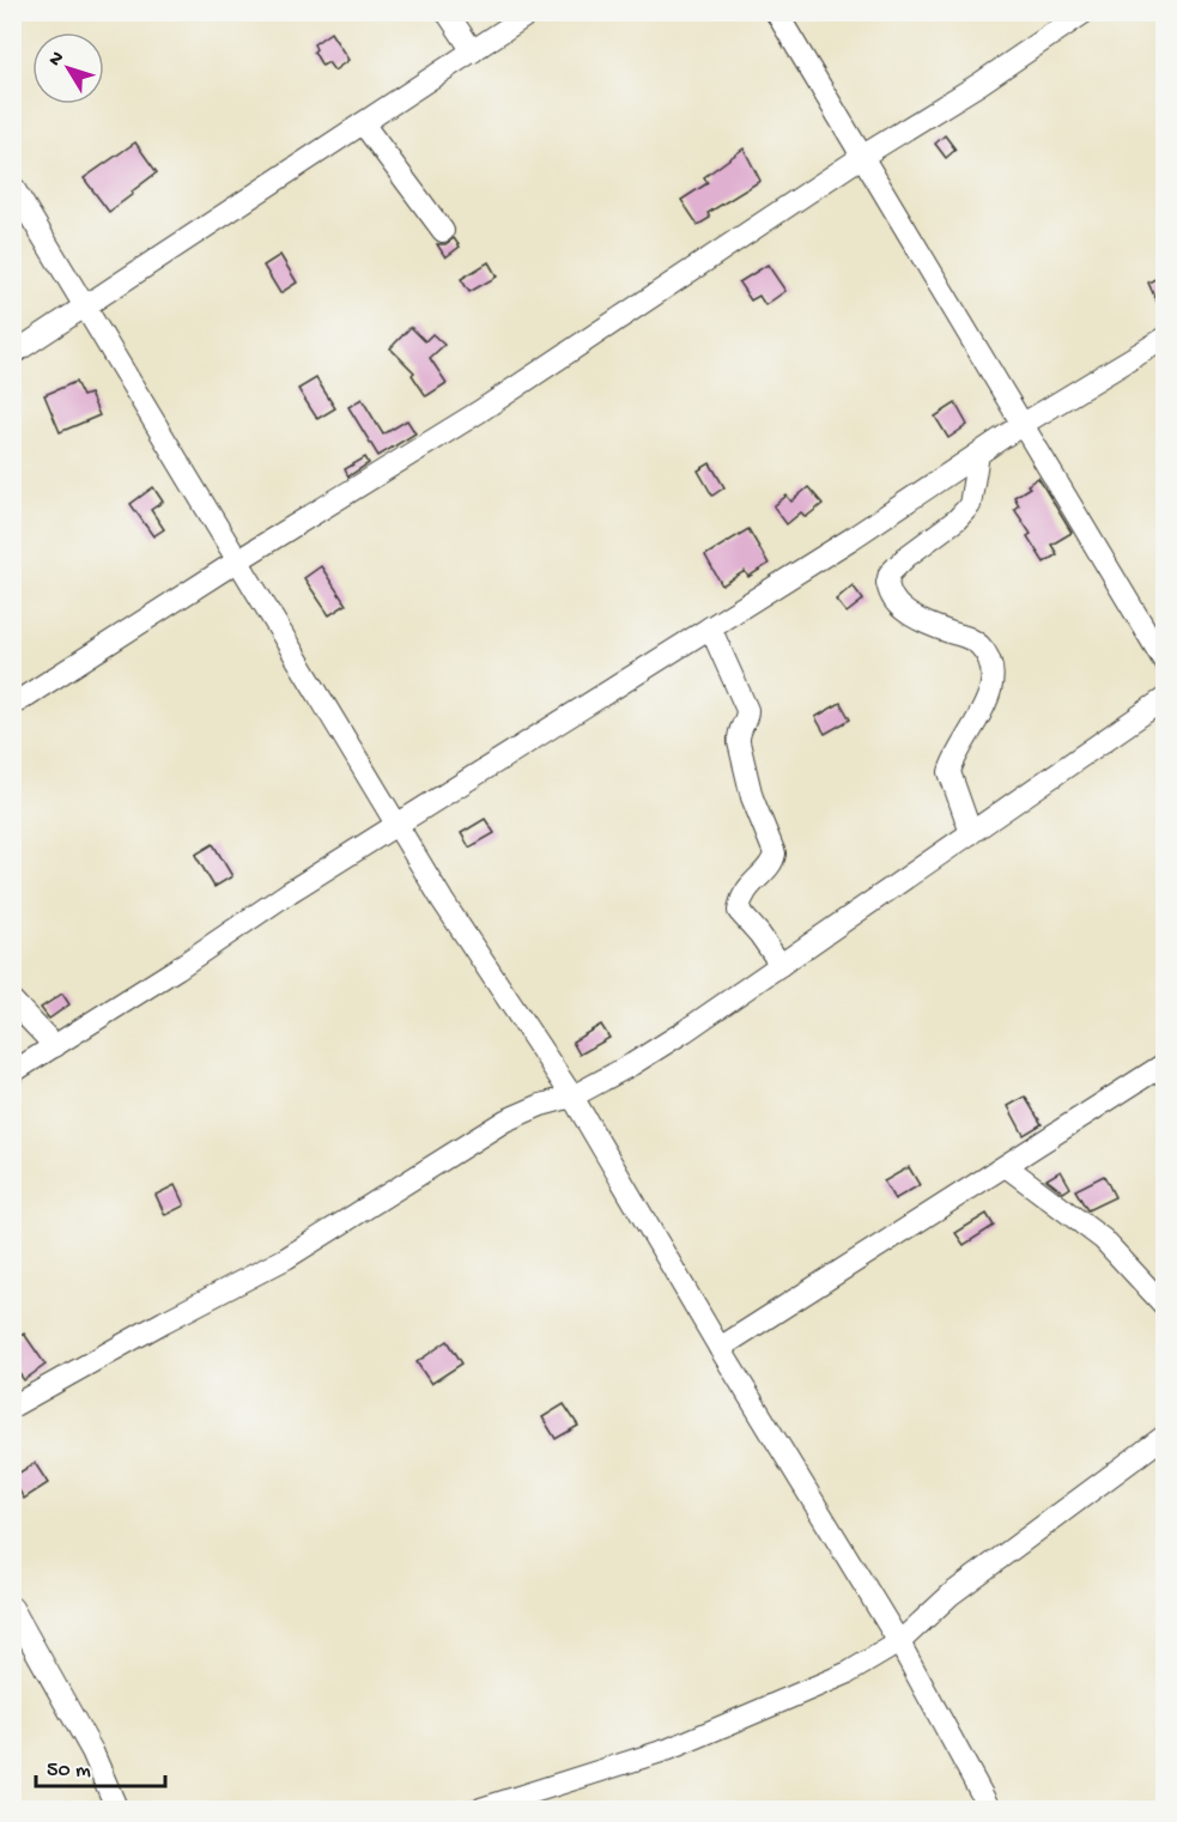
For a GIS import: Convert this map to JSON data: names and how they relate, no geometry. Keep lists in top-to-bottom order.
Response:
{
  "scale_bar": "50 m",
  "north": "top left"
}
